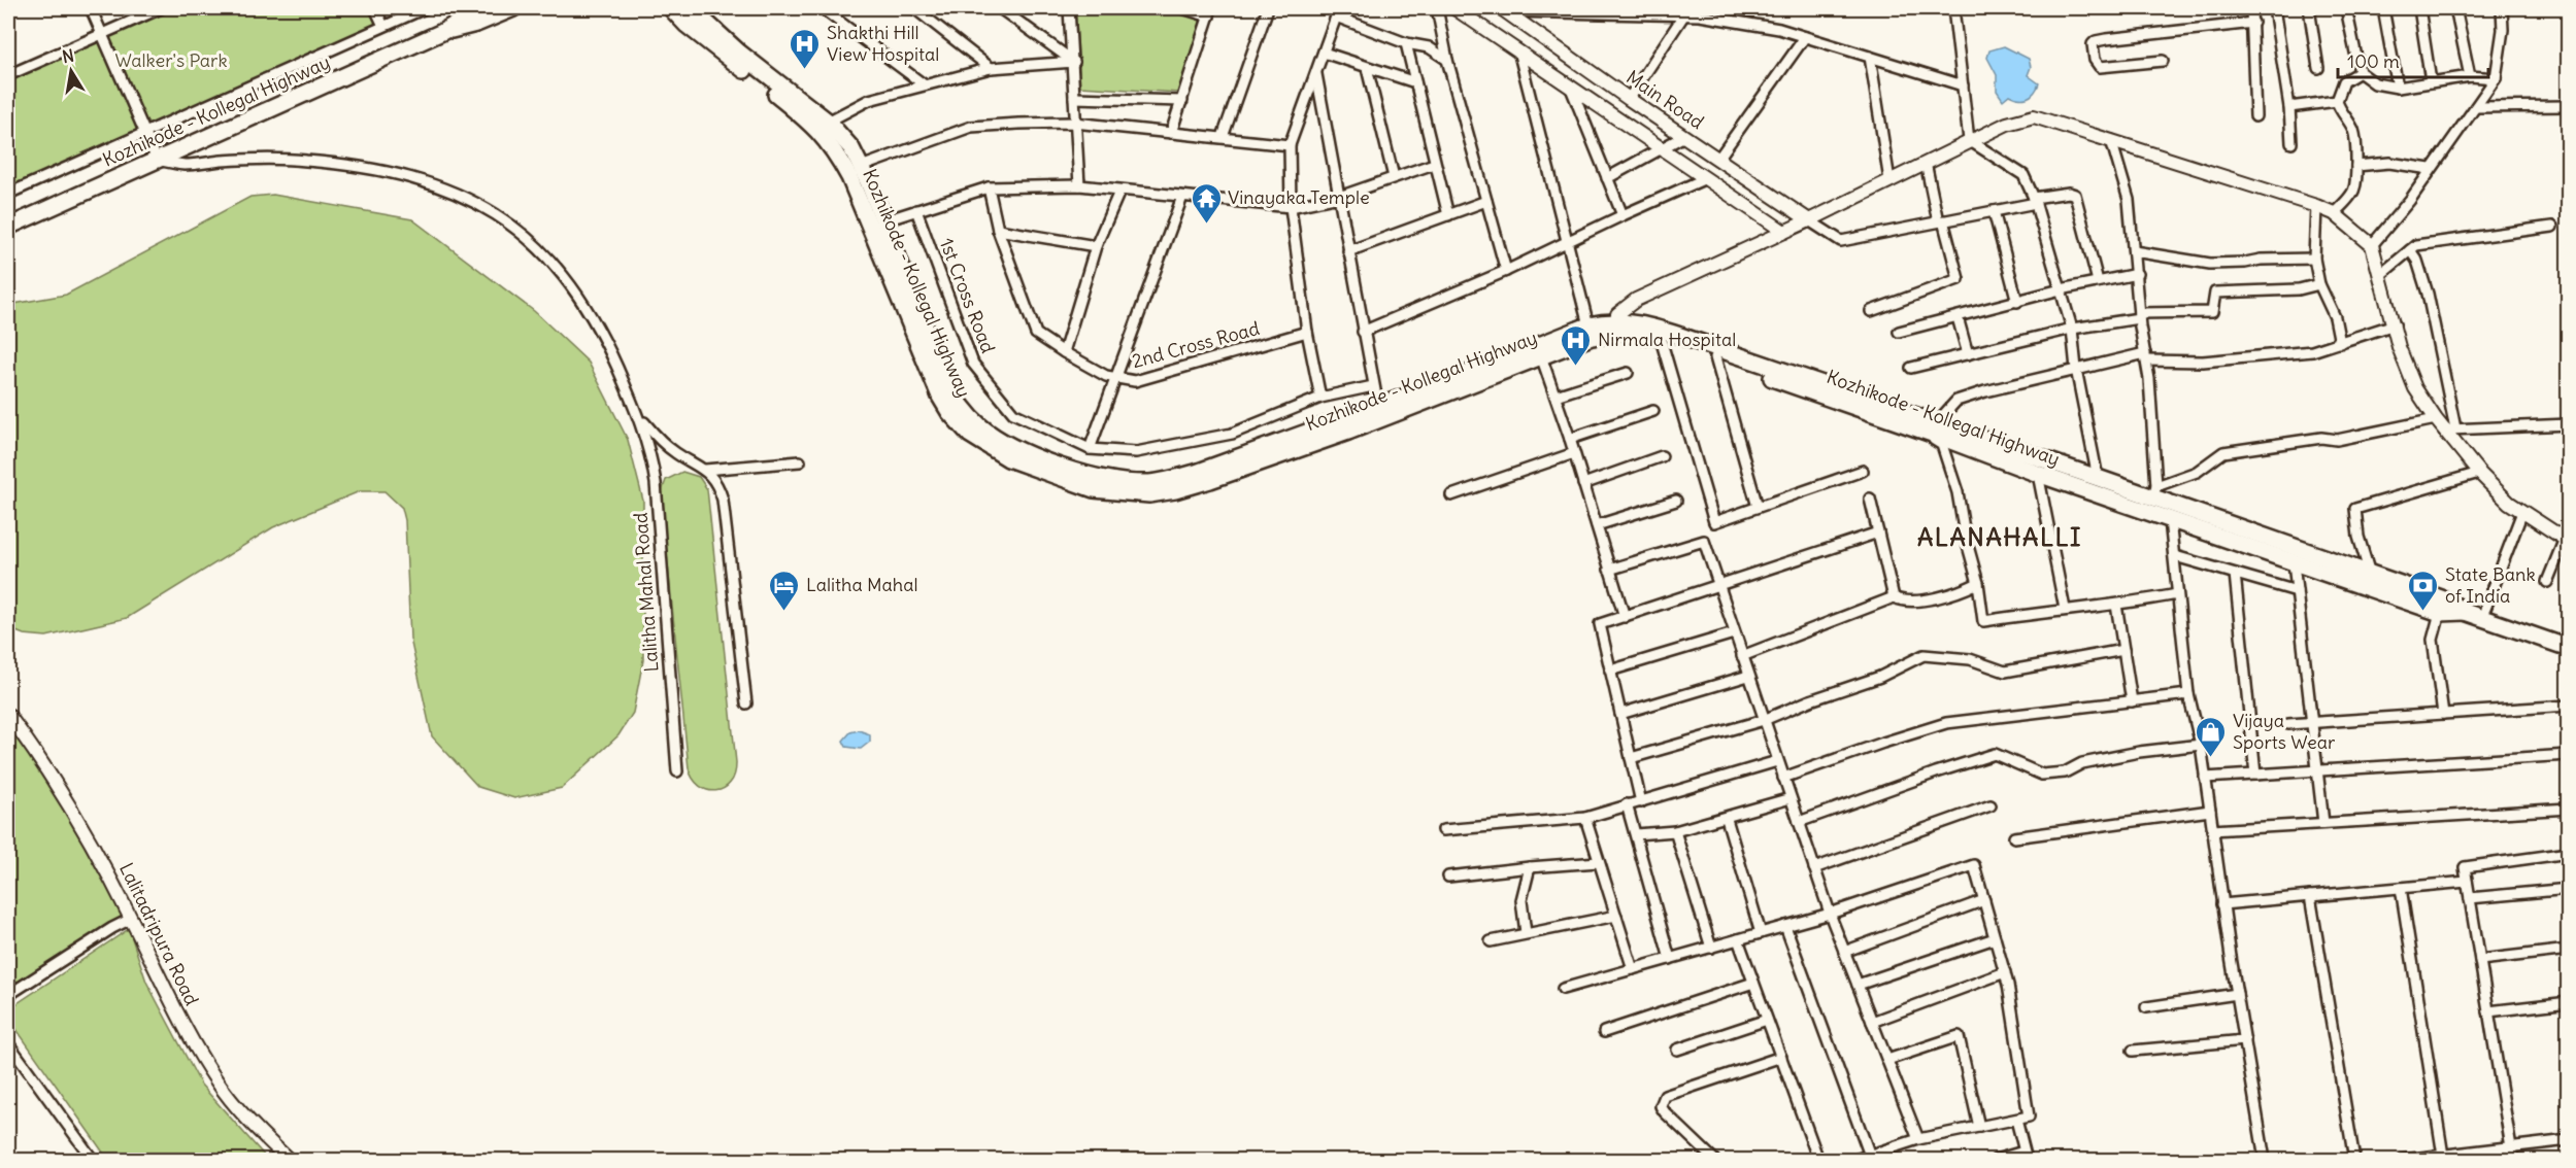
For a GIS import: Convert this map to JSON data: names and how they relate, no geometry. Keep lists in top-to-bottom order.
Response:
{
  "streets": {
    "main road": ["Kozhikode - Kollegal Highway"],
    "street": [
      "Main Road",
      "1st Cross Road",
      "2nd Cross Road",
      "Lalitha Mahal Road",
      "Lalitadripura Road"
    ]
  },
  "crossings": [
    ["Kozhikode - Kollegal Highway", "Lalitha Mahal Road"]
  ],
  "districts": ["ALANAHALLI"],
  "parks": ["Walker's Park"],
  "places": {
    "hospital": ["Shakthi Hill View Hospital", "Nirmala Hospital"],
    "temple": ["Vinayaka Temple"],
    "hotel": ["Lalitha Mahal"],
    "bank": ["State Bank of India"],
    "shop": ["Vijaya Sports Wear"]
  },
  "scale_bar": "100 m",
  "north": "top"
}
